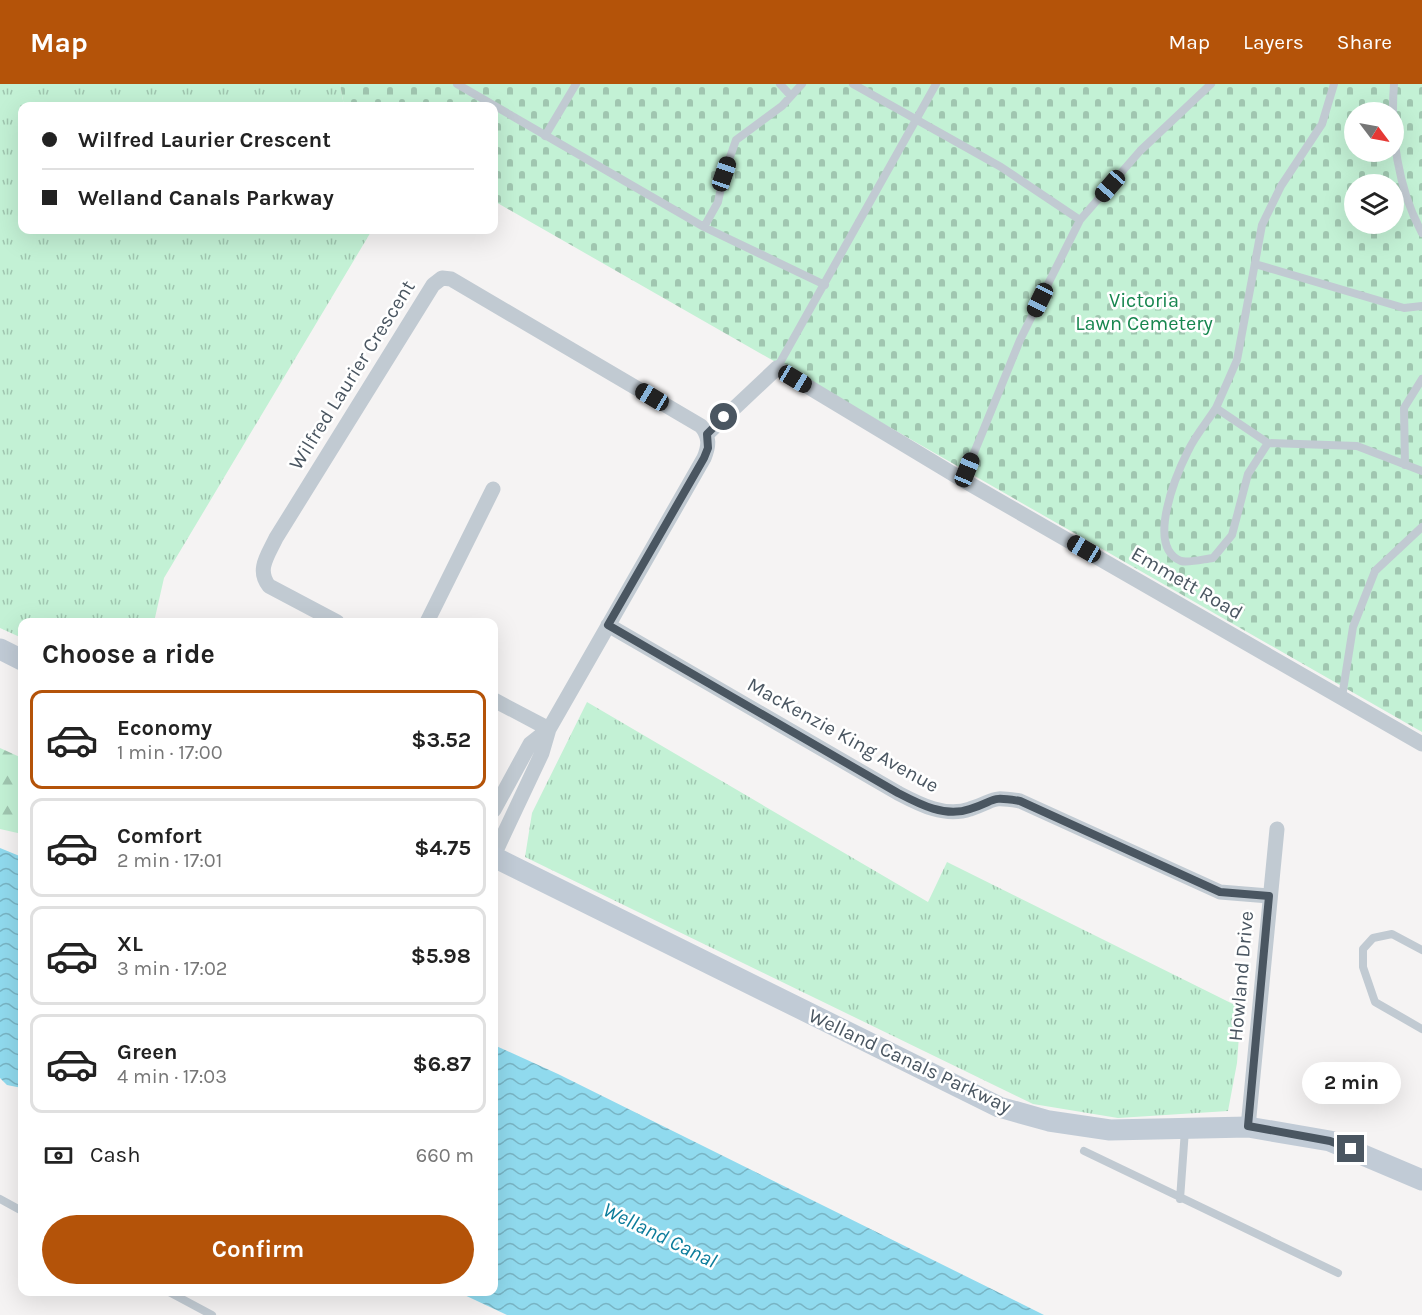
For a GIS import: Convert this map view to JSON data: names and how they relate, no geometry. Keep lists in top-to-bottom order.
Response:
{
  "streets": {
    "main road": ["Welland Canals Parkway"],
    "street": [
      "Wilfred Laurier Crescent",
      "Emmett Road",
      "MacKenzie King Avenue",
      "Howland Drive"
    ]
  },
  "crossings": [
    ["MacKenzie King Avenue", "Howland Drive"],
    ["Howland Drive", "Welland Canals Parkway"]
  ],
  "water": ["Welland Canal"],
  "parks": ["Victoria Lawn Cemetery"],
  "north": "bottom right",
  "page": {
    "header": "Map",
    "nav": ["Map", "Layers", "Share"],
    "banner": ["Wilfred Laurier Crescent", "Welland Canals Parkway"],
    "heading": "Choose a ride",
    "list": [
      {
        "name": "Economy",
        "note": "1 min · 17:00",
        "value": "$3.52"
      },
      {
        "name": "Comfort",
        "note": "2 min · 17:01",
        "value": "$4.75"
      },
      {
        "name": "XL",
        "note": "3 min · 17:02",
        "value": "$5.98"
      },
      {
        "name": "Green",
        "note": "4 min · 17:03",
        "value": "$6.87"
      }
    ],
    "bubble": "2 min",
    "pay": ["Cash", "660 m"],
    "buttons": "Confirm"
  }
}
